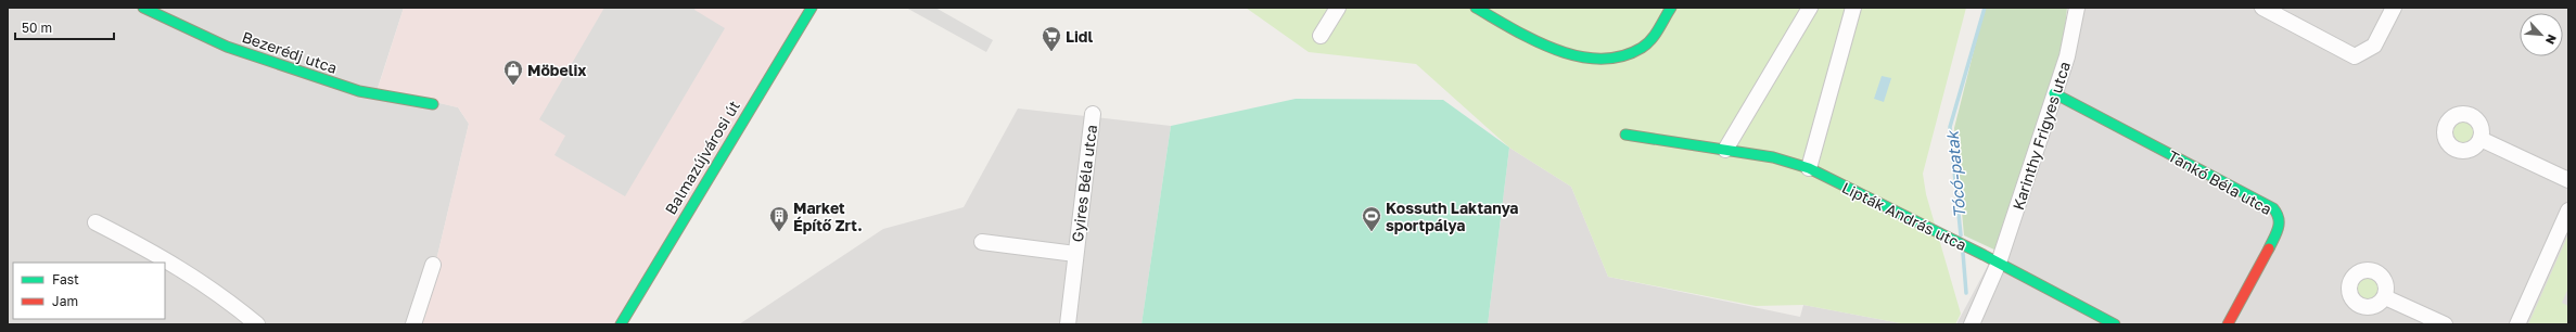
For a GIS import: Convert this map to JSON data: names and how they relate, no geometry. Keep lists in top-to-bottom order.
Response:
{
  "streets": {
    "street": [
      "Bezerédj utca",
      "Karinthy Frigyes utca",
      "Balmazújvárosi út",
      "Tankó Béla utca",
      "Gyires Béla utca",
      "Lipták András utca"
    ]
  },
  "crossings": [
    ["Karinthy Frigyes utca", "Tankó Béla utca"],
    ["Karinthy Frigyes utca", "Lipták András utca"]
  ],
  "water": ["Tócó-patak"],
  "places": {
    "supermarket": ["Lidl"],
    "shop": ["Möbelix"],
    "building": ["Market Építő Zrt."],
    "sports": ["Kossuth Laktanya sportpálya"]
  },
  "legend": ["Fast", "Jam"],
  "scale_bar": "50 m",
  "north": "bottom right"
}
